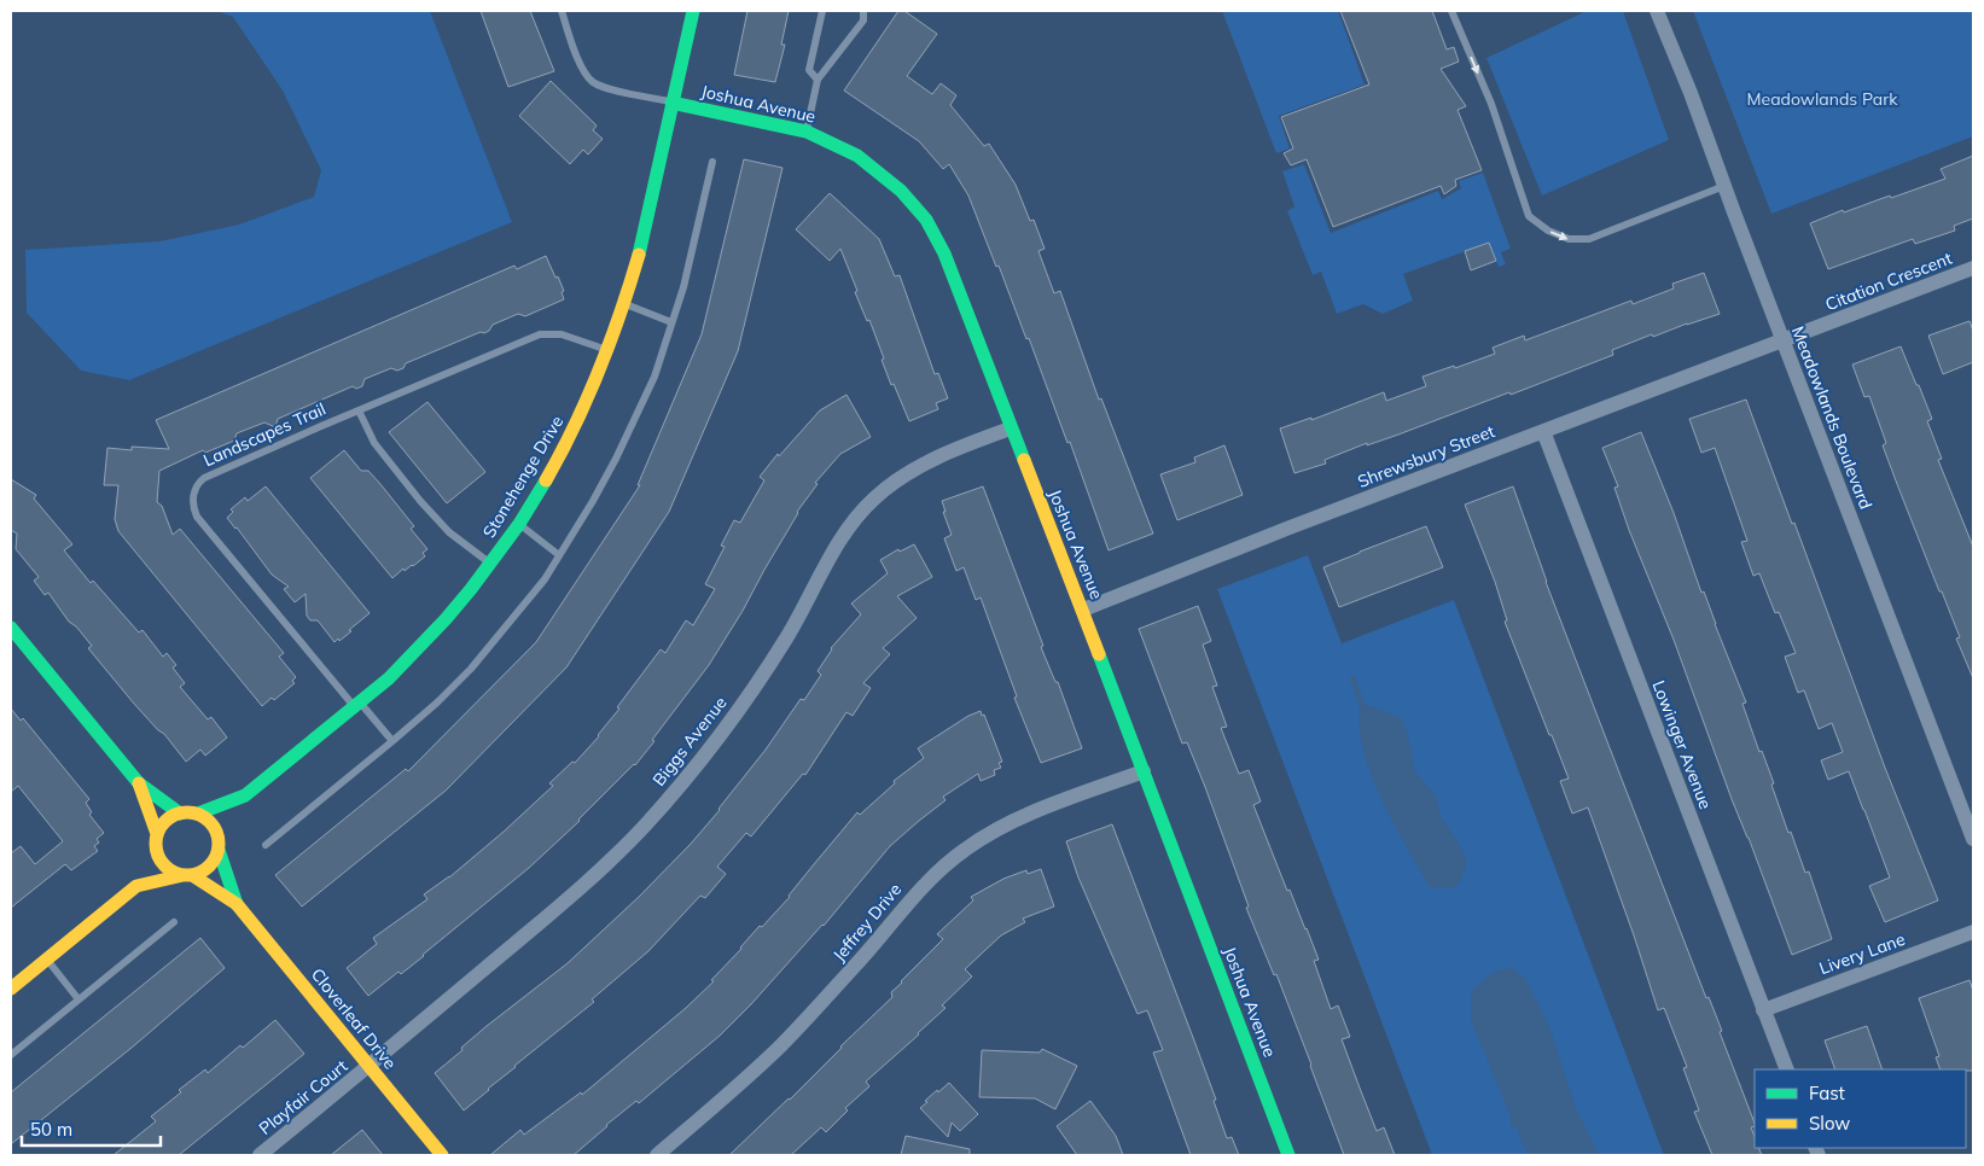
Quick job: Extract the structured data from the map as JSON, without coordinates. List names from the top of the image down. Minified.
{"streets":{"street":["Joshua Avenue","Citation Crescent","Meadowlands Boulevard","Shrewsbury Street","Stonehenge Drive","Biggs Avenue","Lowinger Avenue","Jeffrey Drive","Livery Lane","Cloverleaf Drive","Playfair Court"],"lane":["Landscapes Trail"]},"crossings":[["Joshua Avenue","Shrewsbury Street"],["Joshua Avenue","Stonehenge Drive"],["Joshua Avenue","Biggs Avenue"],["Joshua Avenue","Jeffrey Drive"],["Citation Crescent","Meadowlands Boulevard"],["Citation Crescent","Shrewsbury Street"],["Meadowlands Boulevard","Shrewsbury Street"],["Landscapes Trail","Stonehenge Drive"],["Shrewsbury Street","Lowinger Avenue"],["Stonehenge Drive","Cloverleaf Drive"],["Biggs Avenue","Cloverleaf Drive"],["Biggs Avenue","Playfair Court"],["Lowinger Avenue","Livery Lane"],["Cloverleaf Drive","Playfair Court"]],"parks":["Meadowlands Park"],"legend":["Fast","Slow"],"scale_bar":"50 m"}
